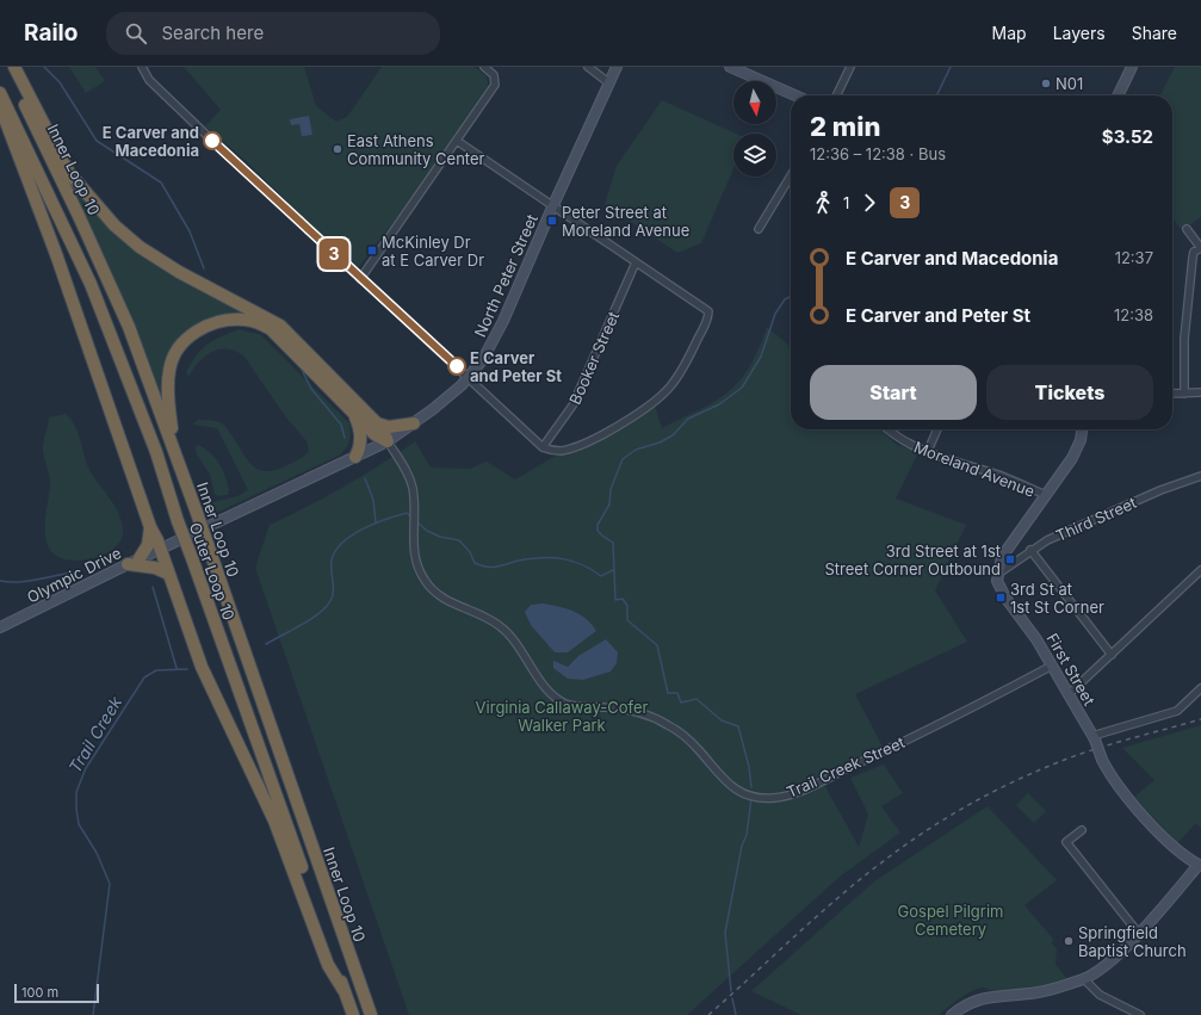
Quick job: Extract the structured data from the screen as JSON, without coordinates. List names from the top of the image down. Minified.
{"streets":{"highway":["Inner Loop 10","Outer Loop 10"],"street":["North Peter Street","Booker Street","Moreland Avenue","Third Street","Olympic Drive","First Street","Trail Creek Street"]},"crossings":[["North Peter Street","Olympic Drive"],["North Peter Street","Trail Creek Street"],["Third Street","First Street"],["First Street","Trail Creek Street"]],"water":["Trail Creek"],"parks":["Virginia Callaway-Cofer Walker Park","Gospel Pilgrim Cemetery"],"places":{"other":["N01","E Carver and Macedonia","East Athens Community Center","E Carver and Peter St","Springfield Baptist Church"],"transit":["Peter Street at Moreland Avenue","McKinley Dr at E Carver Dr","3rd Street at 1st Street Corner Outbound","3rd St at 1st St Corner"]},"lines":["bus line 3"],"scale_bar":"100 m","north":"bottom","page":{"header":"Railo","search":"Search here","nav":["Map","Layers","Share"],"on_map":"3","heading":["2 min","12:36 – 12:38 · Bus","$3.52"],"legs":["1","3"],"list":[{"name":"E Carver and Macedonia","value":"12:37"},{"name":"E Carver and Peter St","value":"12:38"}],"buttons":["Start","Tickets"],"scale":"100 m"}}
